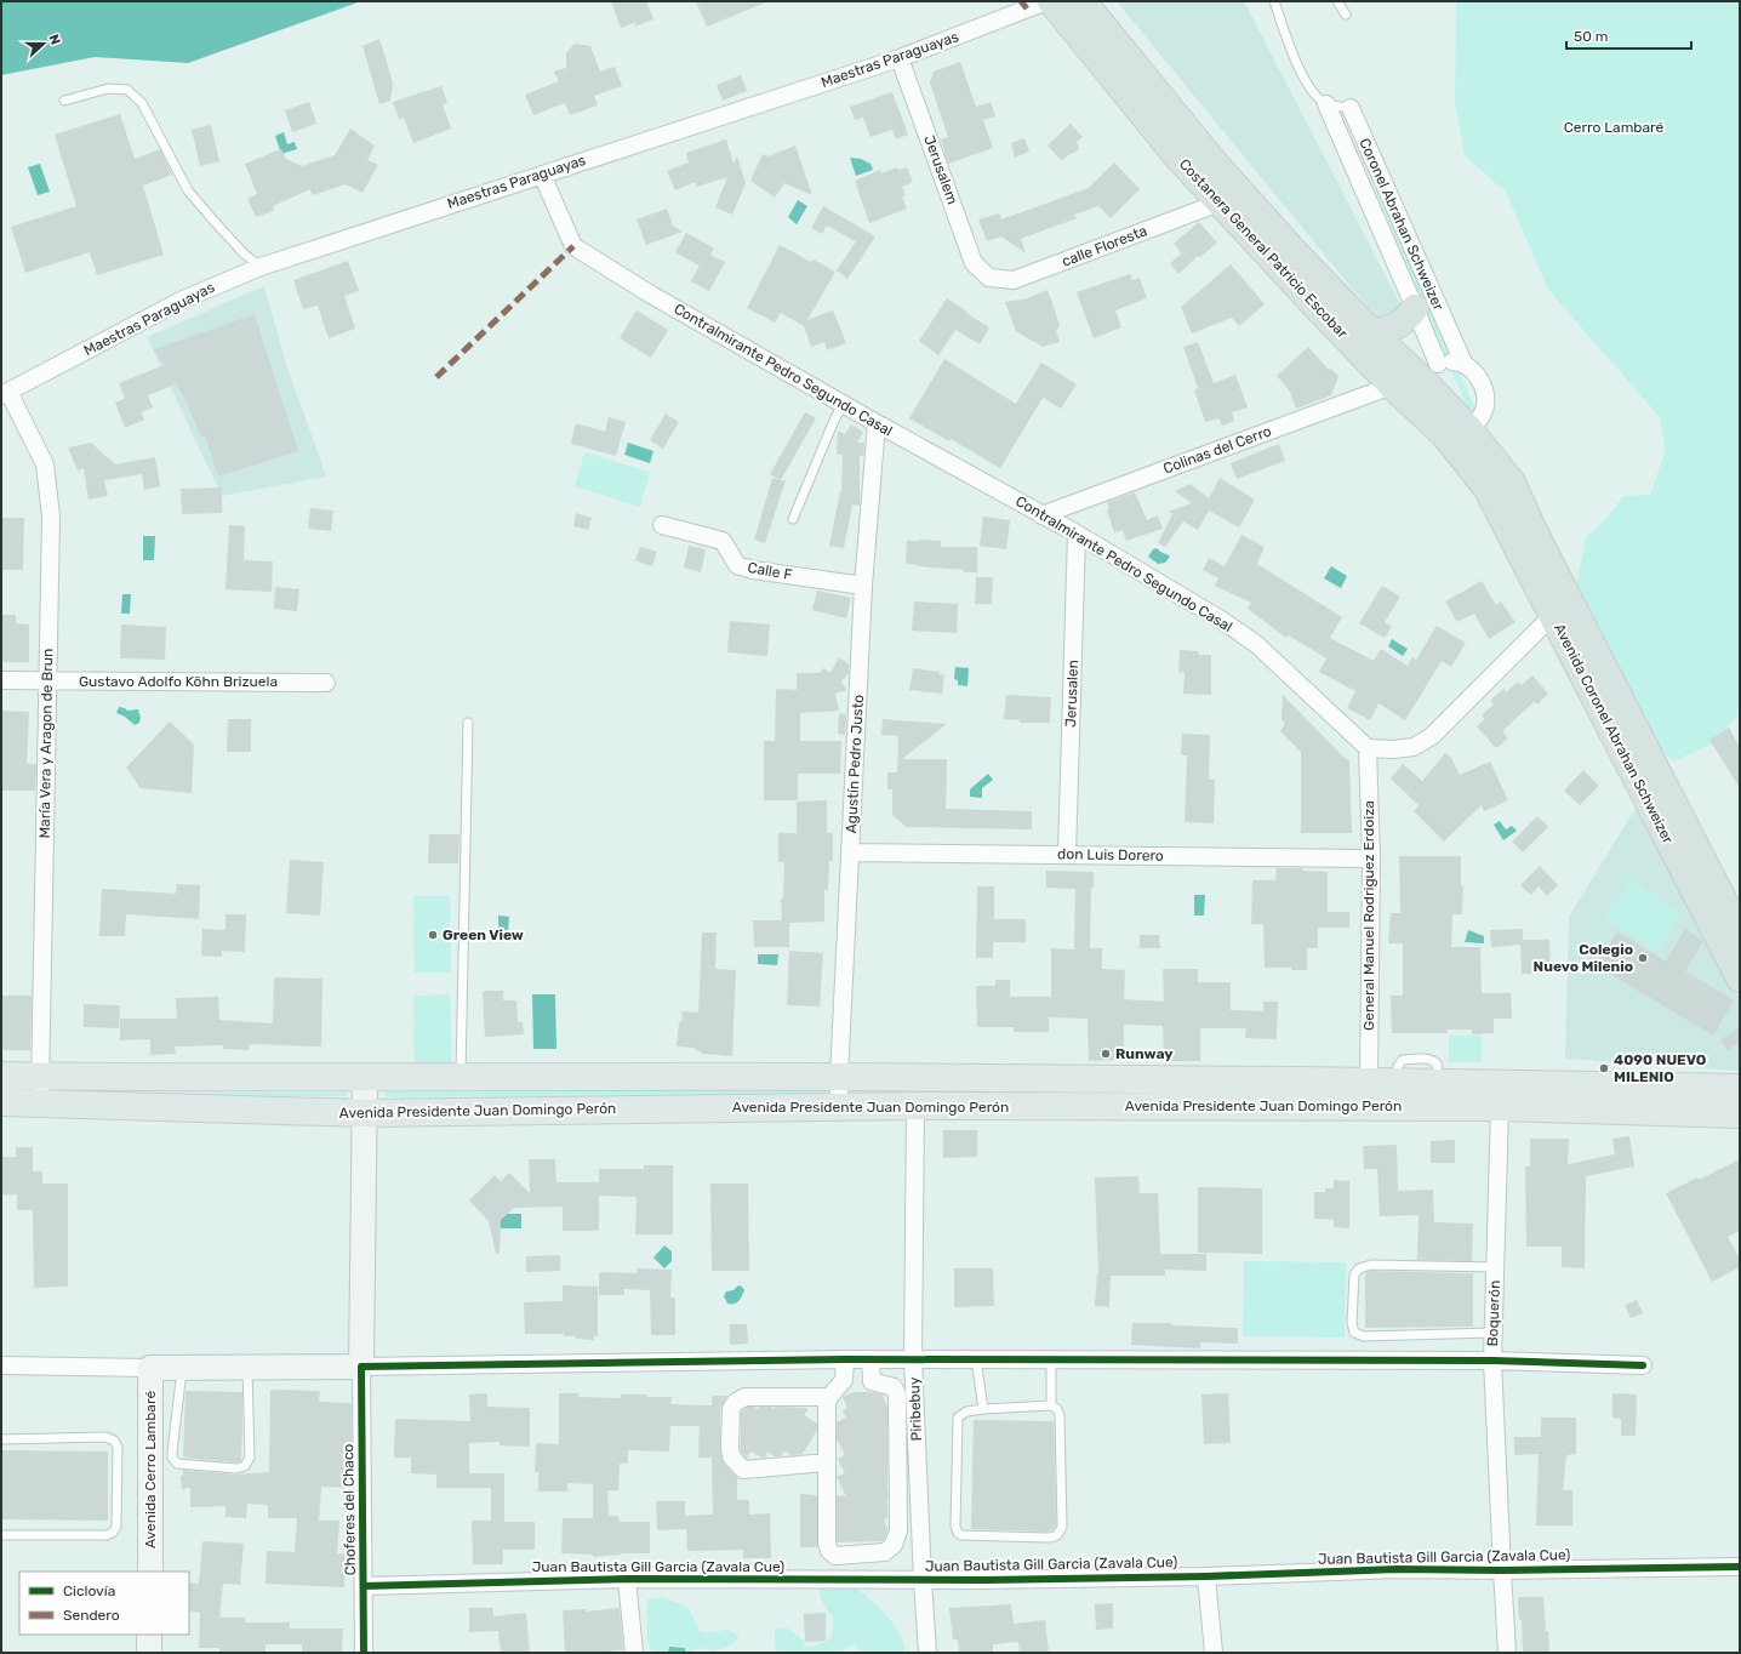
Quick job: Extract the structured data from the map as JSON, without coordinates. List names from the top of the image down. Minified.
{"streets":{"highway":["Costanera General Patricio Escobar","Avenida Coronel Abrahan Schweizer"],"main road":["Avenida Presidente Juan Domingo Perón","Avenida Cerro Lambaré","Choferes del Chaco"],"street":["Maestras Paraguayas","Jerusalem","Coronel Abrahan Schweizer","calle Floresta","Contralmirante Pedro Segundo Casal","Colinas del Cerro","Calle F","Gustavo Adolfo Köhn Brizuela","Jerusalen","María Vera y Aragon de Brun","Agustín Pedro Justo","don Luis Dorero","General Manuel Rodriguez Erdoiza","Boquerón","Piribebuy","Juan Bautista Gill Garcia (Zavala Cue)"]},"crossings":[["Maestras Paraguayas","Jerusalem"],["Maestras Paraguayas","Contralmirante Pedro Segundo Casal"],["Maestras Paraguayas","María Vera y Aragon de Brun"],["Jerusalem","calle Floresta"],["Coronel Abrahan Schweizer","Costanera General Patricio Escobar"],["calle Floresta","Costanera General Patricio Escobar"],["Costanera General Patricio Escobar","Colinas del Cerro"],["Costanera General Patricio Escobar","Avenida Coronel Abrahan Schweizer"],["Contralmirante Pedro Segundo Casal","Colinas del Cerro"],["Contralmirante Pedro Segundo Casal","Jerusalen"],["Contralmirante Pedro Segundo Casal","Agustín Pedro Justo"],["Contralmirante Pedro Segundo Casal","General Manuel Rodriguez Erdoiza"],["Calle F","Agustín Pedro Justo"],["Gustavo Adolfo Köhn Brizuela","María Vera y Aragon de Brun"],["Jerusalen","don Luis Dorero"],["María Vera y Aragon de Brun","Avenida Presidente Juan Domingo Perón"],["Agustín Pedro Justo","don Luis Dorero"],["Agustín Pedro Justo","Avenida Presidente Juan Domingo Perón"],["don Luis Dorero","General Manuel Rodriguez Erdoiza"],["General Manuel Rodriguez Erdoiza","Avenida Presidente Juan Domingo Perón"],["Avenida Presidente Juan Domingo Perón","Boquerón"],["Avenida Presidente Juan Domingo Perón","Piribebuy"],["Avenida Presidente Juan Domingo Perón","Choferes del Chaco"],["Boquerón","Juan Bautista Gill Garcia (Zavala Cue)"],["Piribebuy","Juan Bautista Gill Garcia (Zavala Cue)"],["Choferes del Chaco","Juan Bautista Gill Garcia (Zavala Cue)"]],"parks":["Cerro Lambaré"],"places":["Green View","Colegio Nuevo Milenio","Runway","4090 NUEVO MILENIO"],"legend":["Ciclovía","Sendero"],"scale_bar":"50 m","north":"right"}
